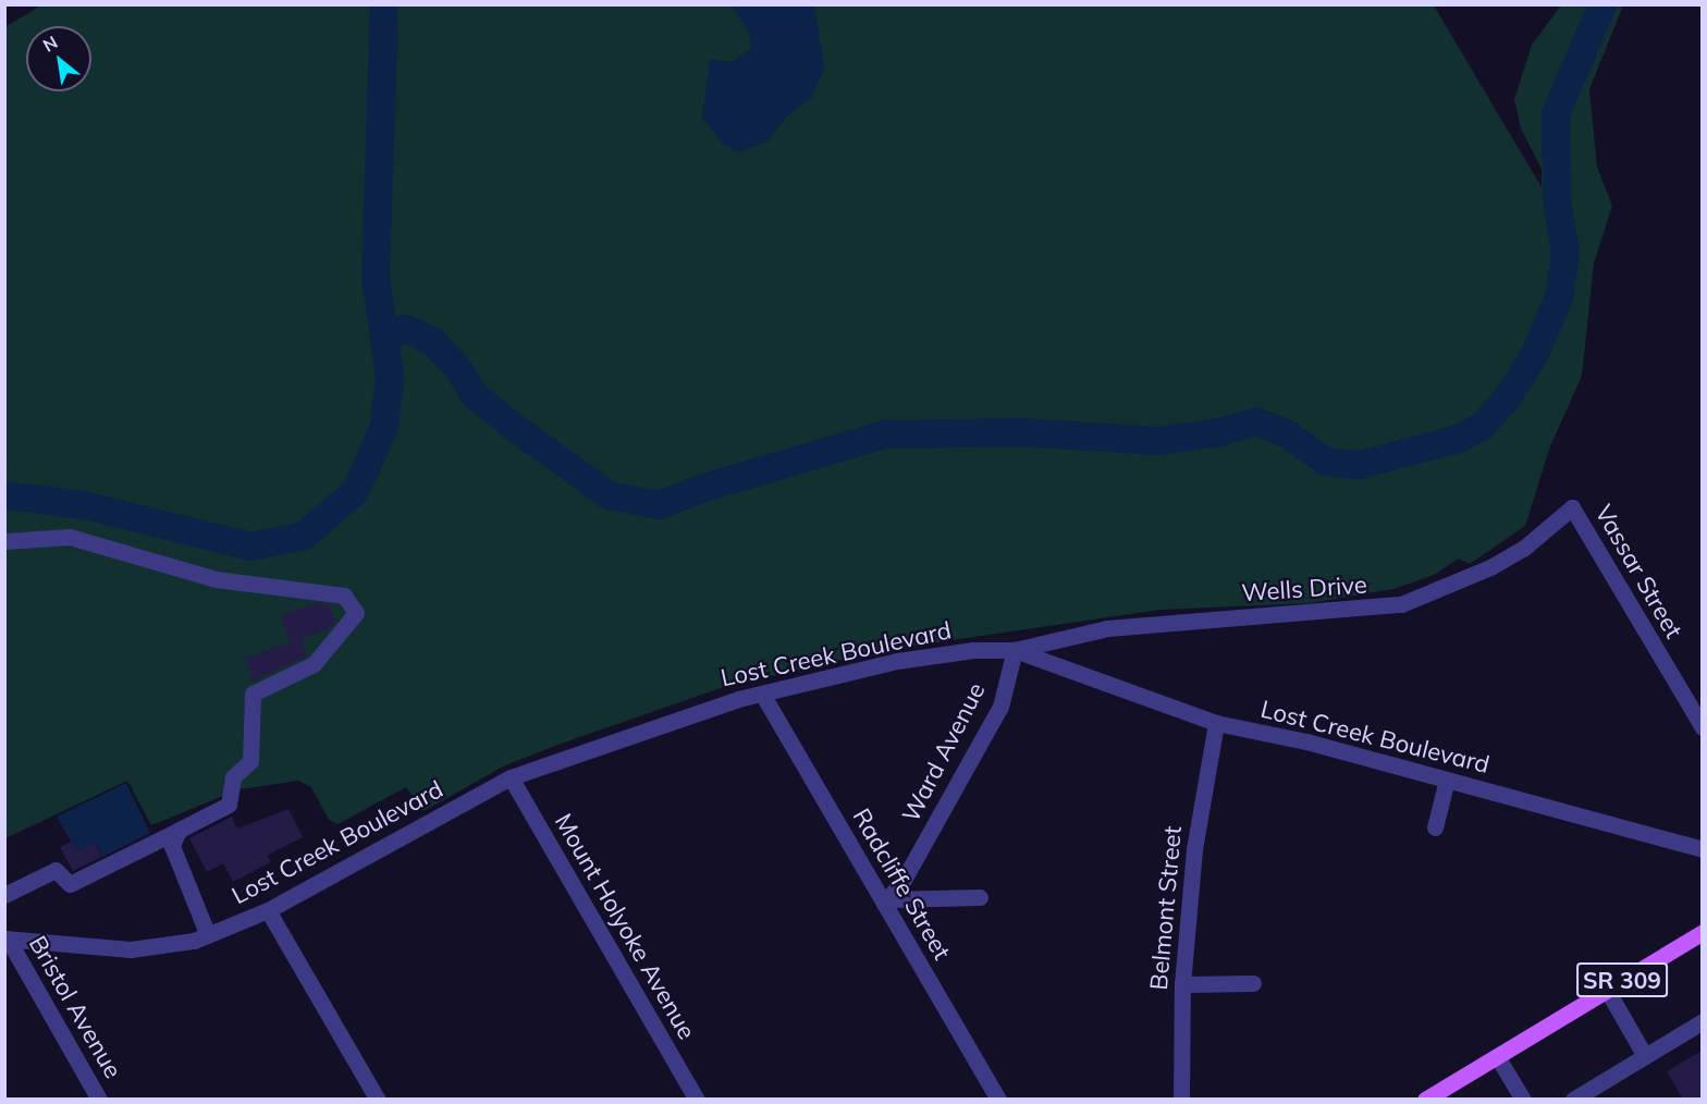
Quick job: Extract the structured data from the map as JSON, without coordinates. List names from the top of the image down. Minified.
{"streets":{"main road":["SR 309"],"street":["Vassar Street","Wells Drive","Lost Creek Boulevard","Ward Avenue","Radcliffe Street","Belmont Street","Mount Holyoke Avenue","Bristol Avenue"]},"crossings":[["Vassar Street","Wells Drive"],["Wells Drive","Lost Creek Boulevard"],["Wells Drive","Ward Avenue"],["Lost Creek Boulevard","Ward Avenue"],["Lost Creek Boulevard","Radcliffe Street"],["Lost Creek Boulevard","Belmont Street"],["Lost Creek Boulevard","Mount Holyoke Avenue"],["Lost Creek Boulevard","Bristol Avenue"],["Ward Avenue","Radcliffe Street"]],"north":"top left"}
